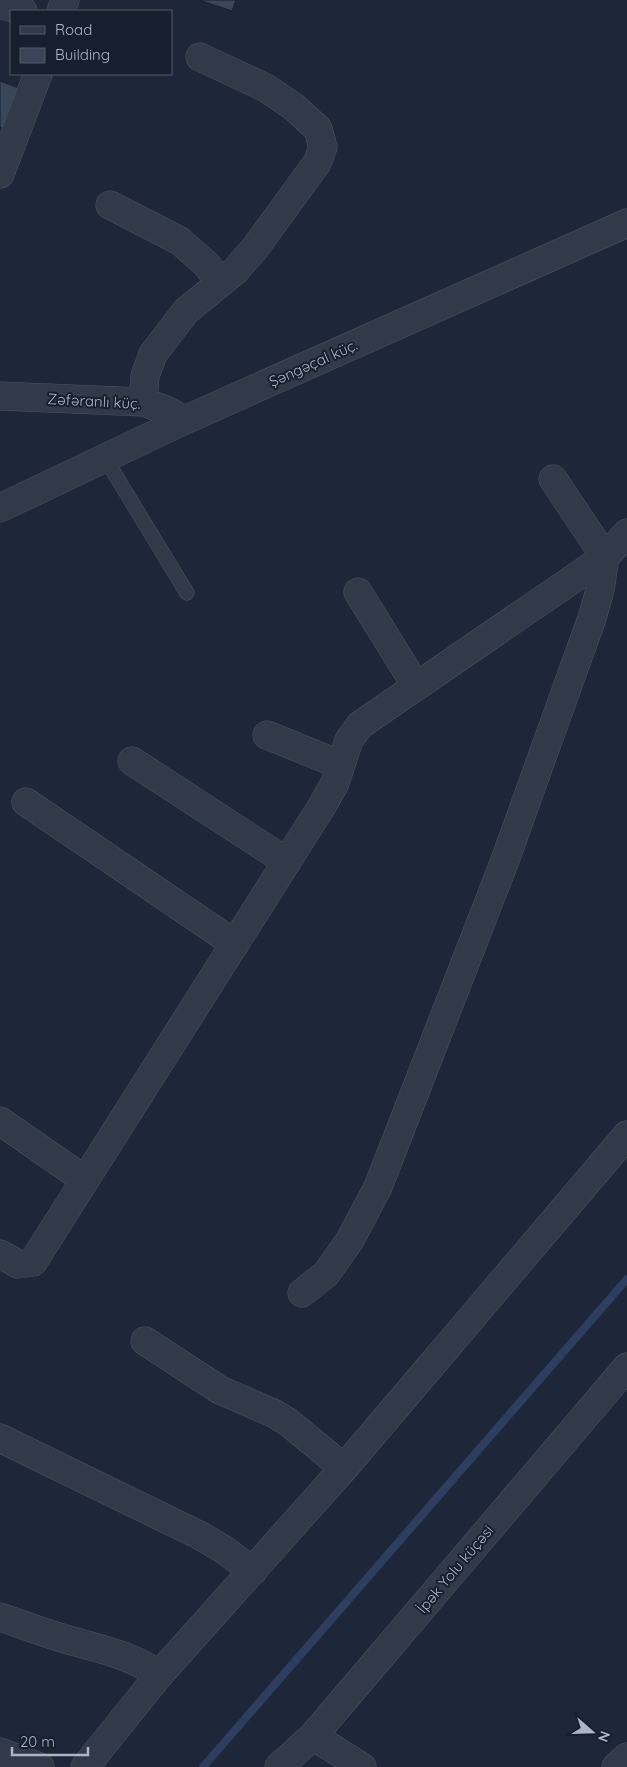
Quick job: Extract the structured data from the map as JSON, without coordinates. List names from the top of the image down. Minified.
{"streets":{"street":["Şəngəçal küç.","Zəfəranlı küç.","İpək Yolu küçəsi"]},"crossings":[["Şəngəçal küç.","Zəfəranlı küç."]],"legend":["Road","Building"],"scale_bar":"20 m","north":"right"}
